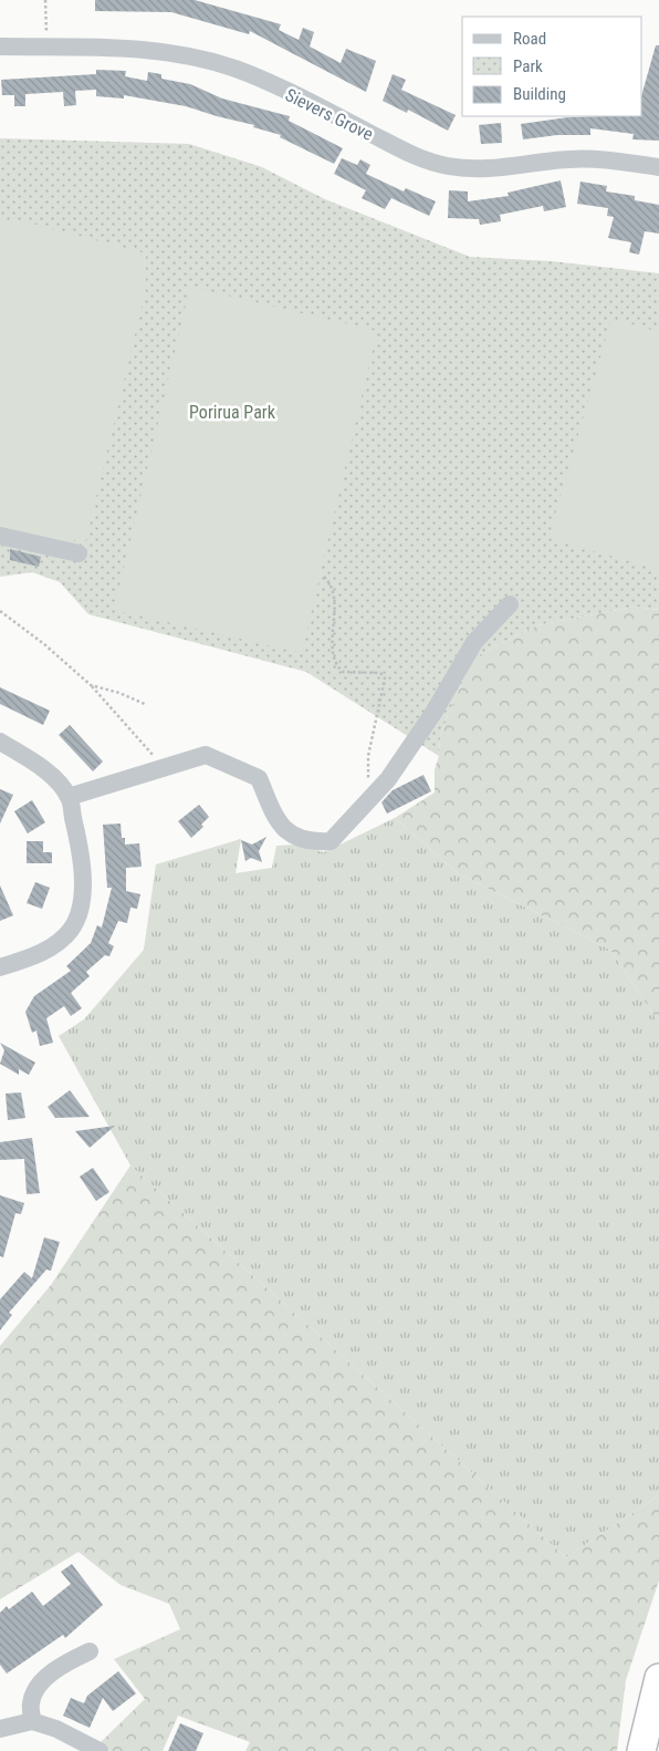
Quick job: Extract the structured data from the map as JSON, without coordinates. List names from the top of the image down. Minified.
{"streets":{"street":["Sievers Grove"]},"parks":["Porirua Park"],"legend":["Road","Park","Building"]}
